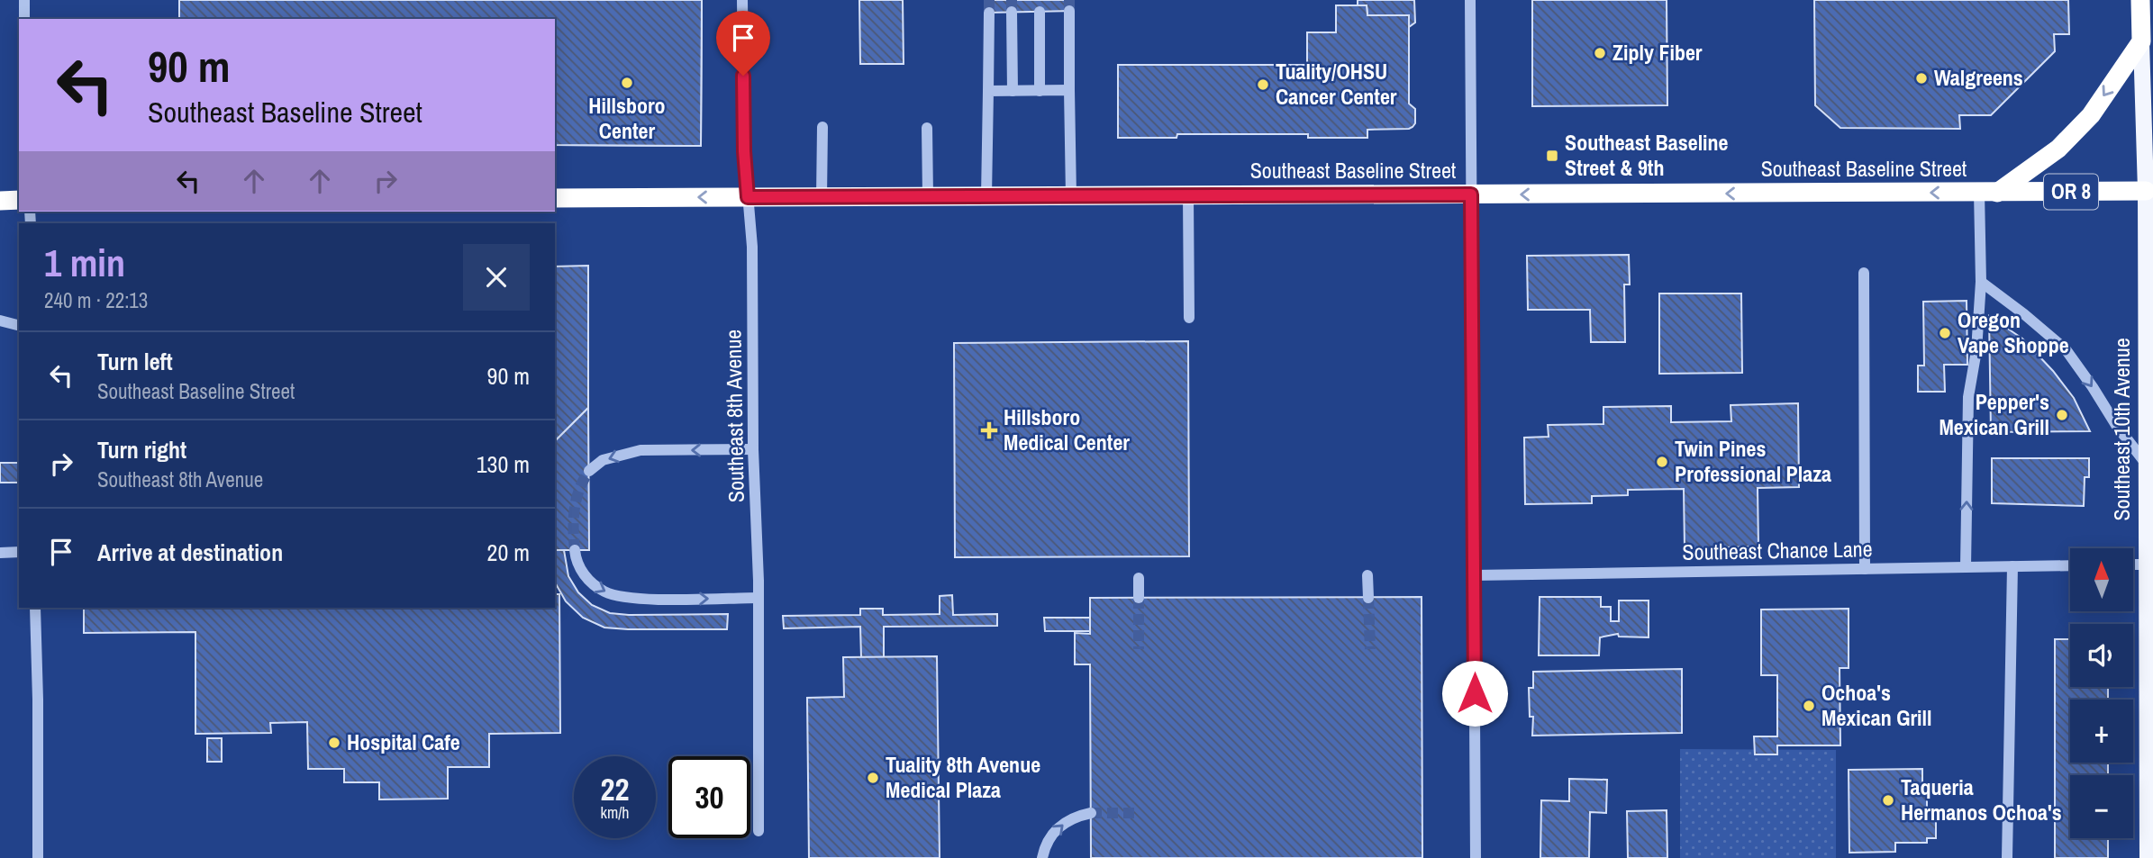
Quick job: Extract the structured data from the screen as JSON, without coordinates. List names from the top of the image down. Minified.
{"streets":{"highway":["Southeast Baseline Street","OR 8","Southeast 10th Avenue"],"street":["Southeast 8th Avenue","Southeast Chance Lane"]},"crossings":[["Southeast Baseline Street","Southeast 8th Avenue"],["Southeast Baseline Street","Southeast 10th Avenue"]],"one_way":["Southeast Baseline Street"],"places":{"other":["Ziply Fiber","Walgreens","Hillsboro Center","Tuality/OHSU Cancer Center","Oregon Vape Shoppe","Pepper's Mexican Grill","Twin Pines Professional Plaza","Ochoa's Mexican Grill","Hospital Cafe","Tuality 8th Avenue Medical Plaza","Taqueria Hermanos Ochoa's"],"transit":["Southeast Baseline Street & 9th"],"health":["Hillsboro Medical Center"]},"north":"top","page":{"turn":["90 m","Southeast Baseline Street"],"heading":["1 min","240 m · 22:13"],"list":[{"name":"Turn left","note":"Southeast Baseline Street","value":"90 m"},{"name":"Turn right","note":"Southeast 8th Avenue","value":"130 m"},{"name":"Arrive at destination","value":"20 m"}],"map_buttons":["+","−"],"speed":"22 km/h","limit":"30"}}
